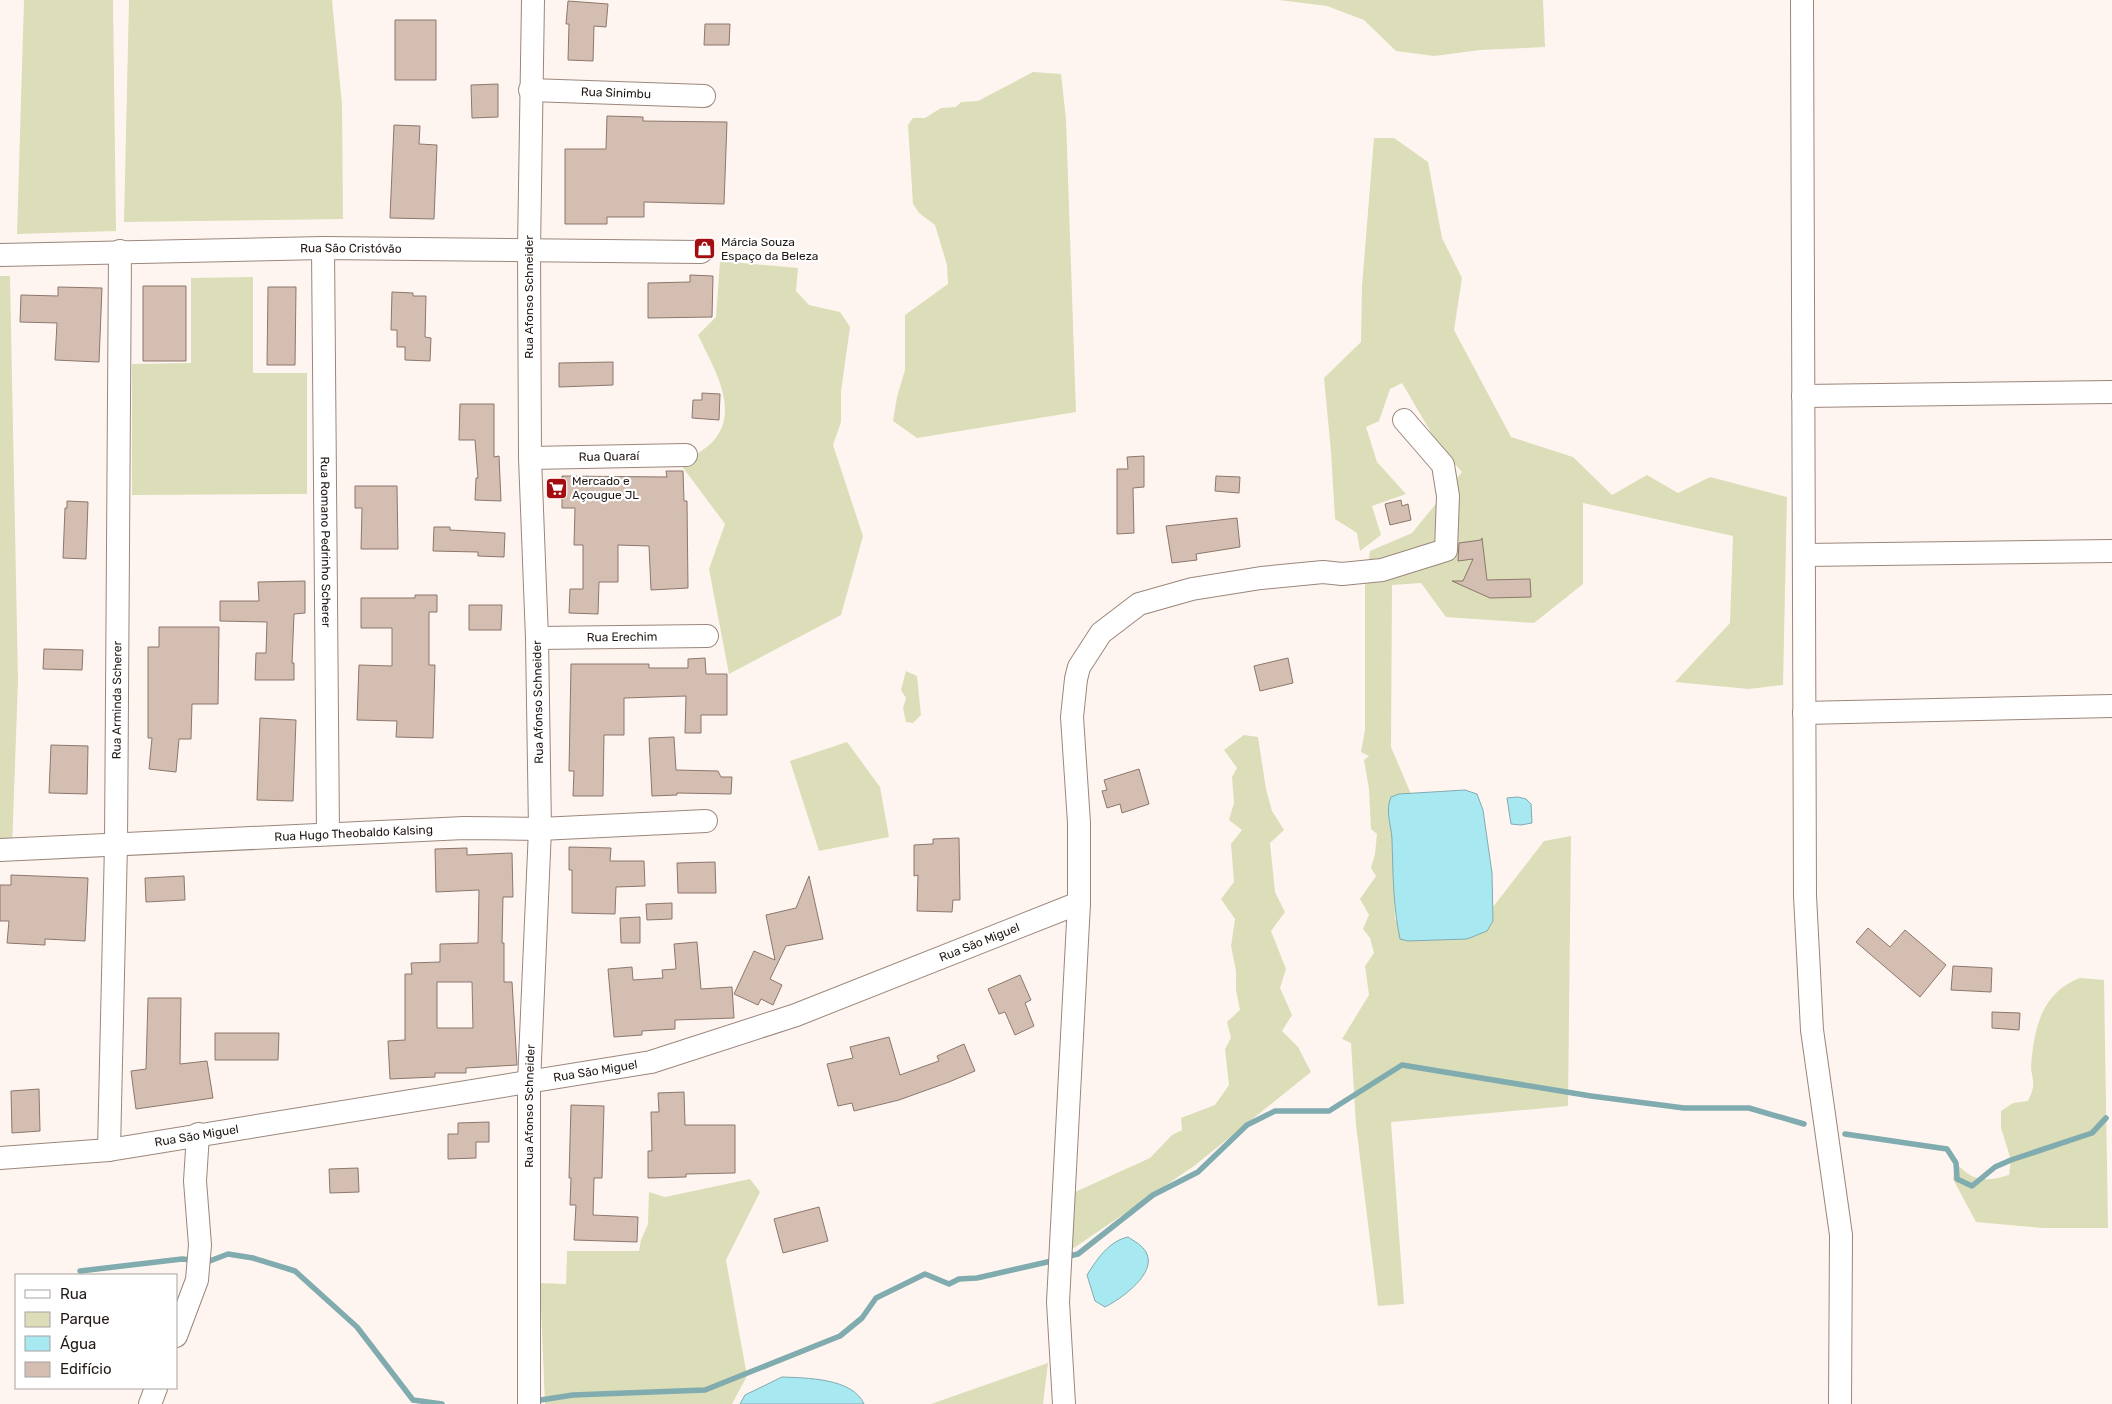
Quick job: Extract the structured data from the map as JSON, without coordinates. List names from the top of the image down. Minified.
{"streets":{"street":["Rua Sinimbu","Rua São Cristóvão","Rua Afonso Schneider","Rua Quaraí","Rua Romano Pedrinho Scherer","Rua Erechim","Rua Arminda Scherer","Rua Hugo Theobaldo Kalsing","Rua São Miguel"]},"crossings":[["Rua Sinimbu","Rua Afonso Schneider"],["Rua São Cristóvão","Rua Afonso Schneider"],["Rua São Cristóvão","Rua Romano Pedrinho Scherer"],["Rua São Cristóvão","Rua Arminda Scherer"],["Rua Afonso Schneider","Rua Quaraí"],["Rua Afonso Schneider","Rua Erechim"],["Rua Afonso Schneider","Rua Hugo Theobaldo Kalsing"],["Rua Afonso Schneider","Rua São Miguel"],["Rua Romano Pedrinho Scherer","Rua Hugo Theobaldo Kalsing"],["Rua Arminda Scherer","Rua Hugo Theobaldo Kalsing"],["Rua Arminda Scherer","Rua São Miguel"]],"places":{"shop":["Márcia Souza Espaço da Beleza"],"supermarket":["Mercado e Açougue JL"]},"legend":["Rua","Parque","Água","Edifício"]}
